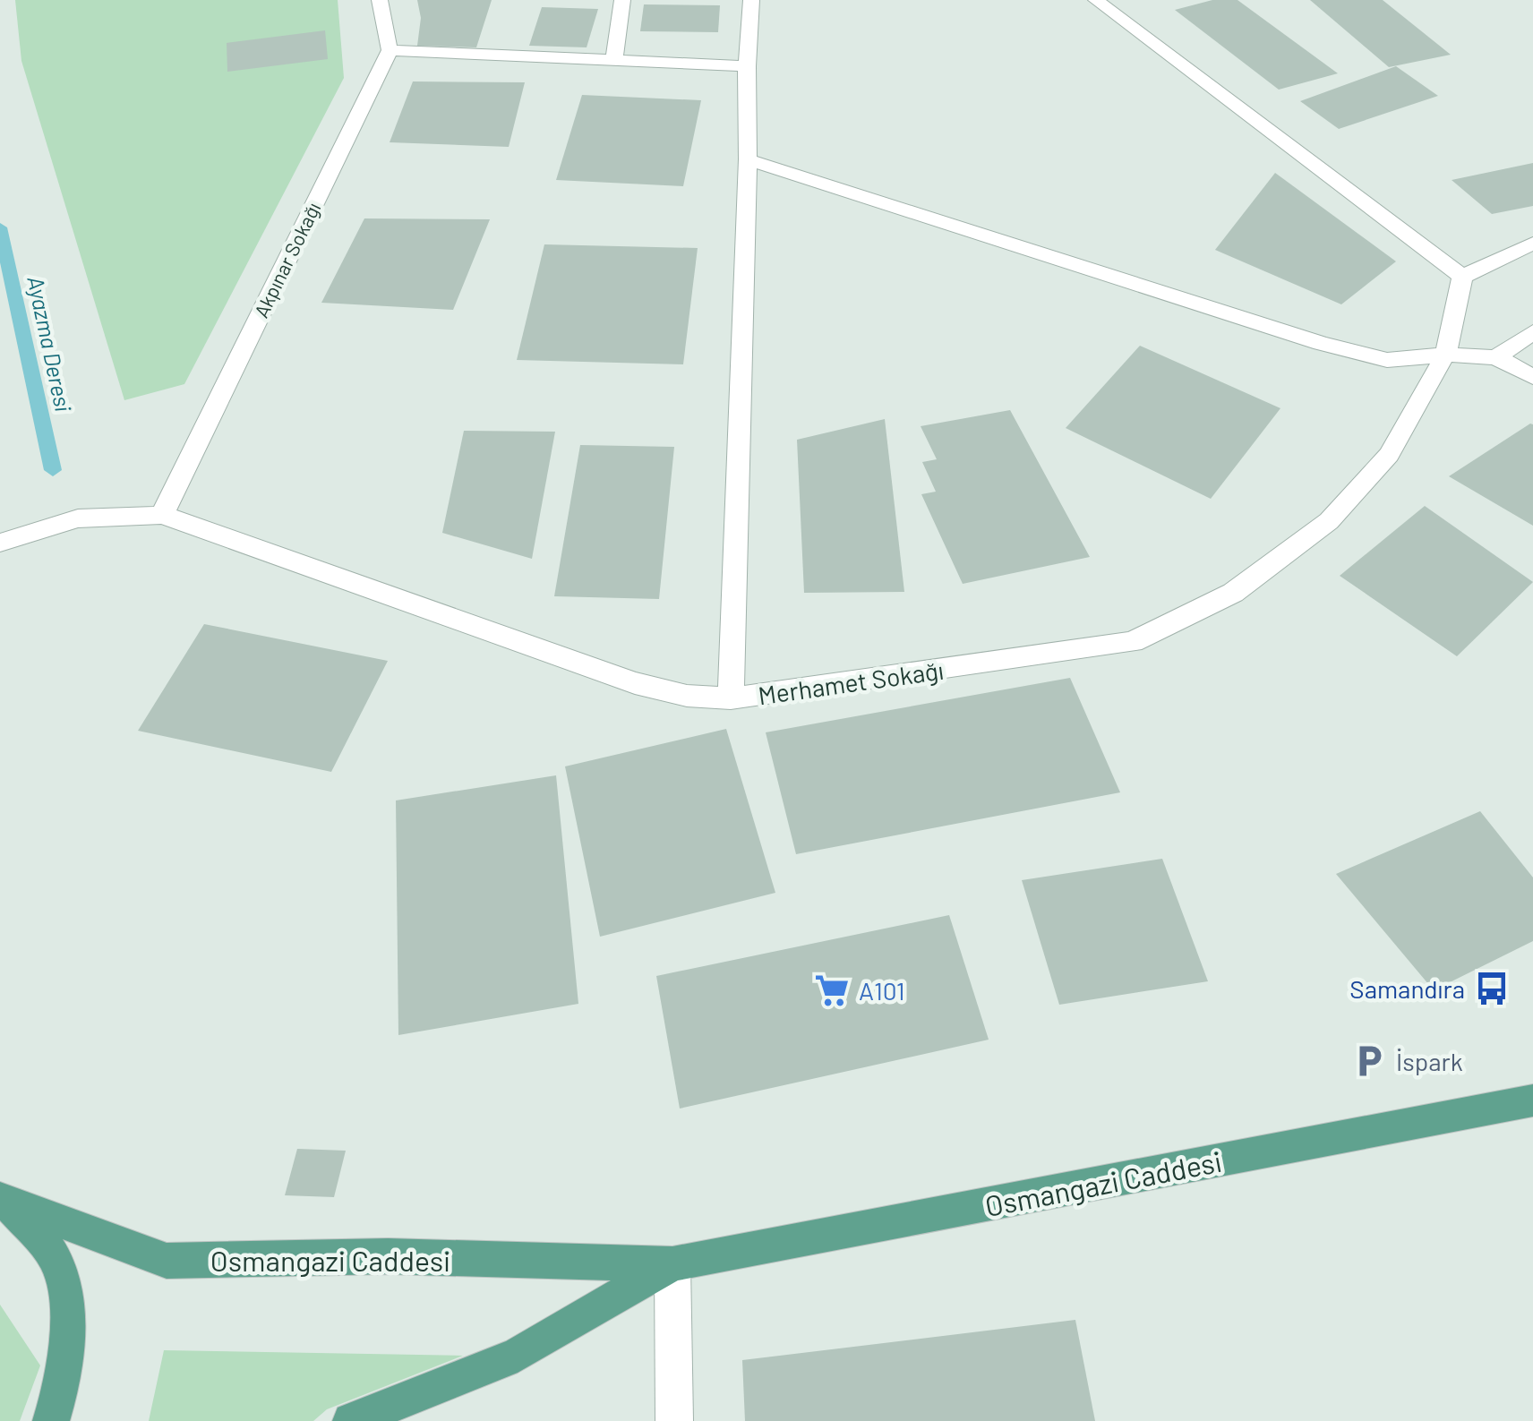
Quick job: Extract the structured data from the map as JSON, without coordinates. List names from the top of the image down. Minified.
{"streets":{"main road":["Osmangazi Caddesi"],"street":["Akpınar Sokağı","Merhamet Sokağı"]},"crossings":[["Akpınar Sokağı","Merhamet Sokağı"]],"water":["Ayazma Deresi"],"places":{"bus stop":["Samandıra"],"supermarket":["A101"],"parking":["İspark"]}}
